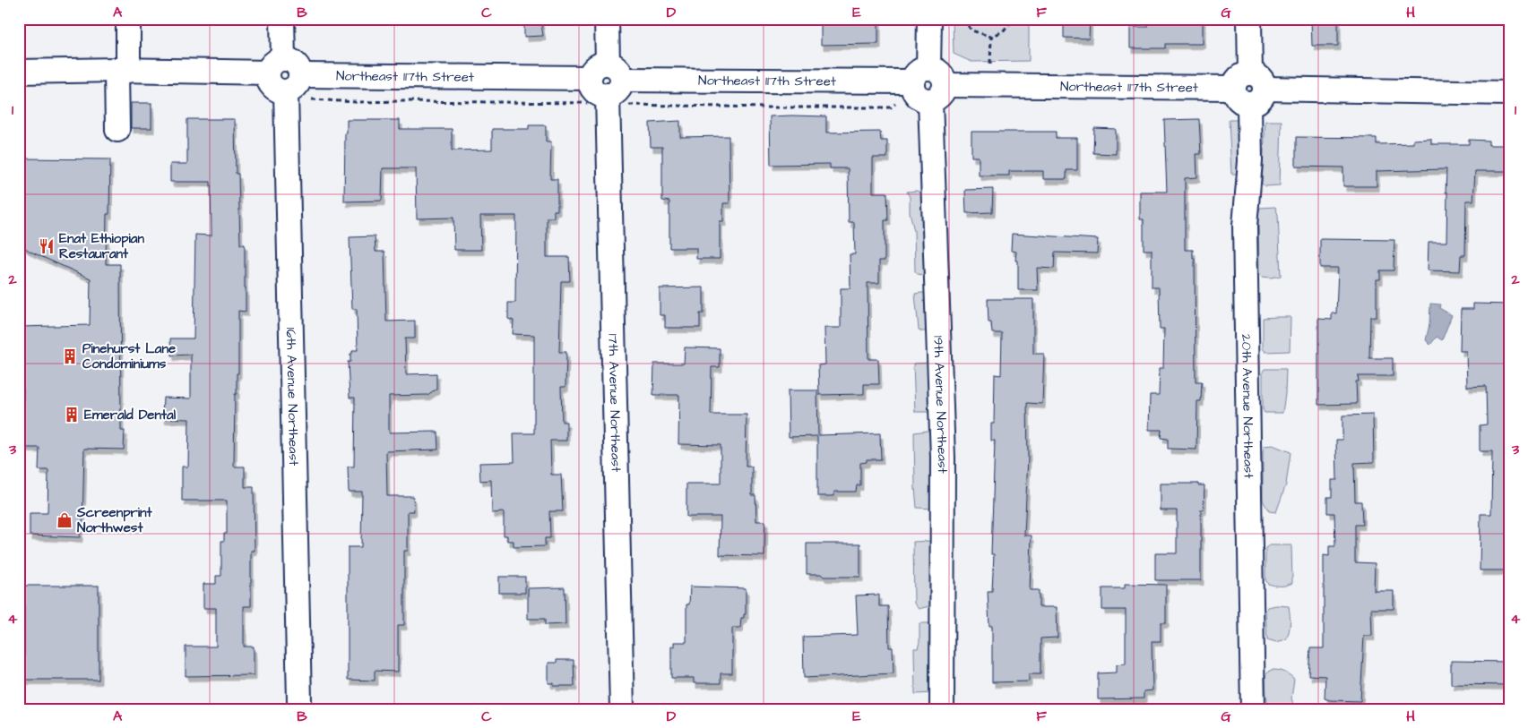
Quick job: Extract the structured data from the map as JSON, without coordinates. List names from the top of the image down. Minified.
{"streets":{"street":["Northeast 117th Street","16th Avenue Northeast","17th Avenue Northeast","19th Avenue Northeast","20th Avenue Northeast"]},"crossings":[["Northeast 117th Street","16th Avenue Northeast"],["Northeast 117th Street","17th Avenue Northeast"],["Northeast 117th Street","19th Avenue Northeast"],["Northeast 117th Street","20th Avenue Northeast"]],"places":{"restaurant":["Enat Ethiopian Restaurant"],"building":["Pinehurst Lane Condominiums","Emerald Dental"],"shop":["Screenprint Northwest"]},"grid":{"columns":["A","B","C","D","E","F","G","H"],"rows":["1","2","3","4"]}}
